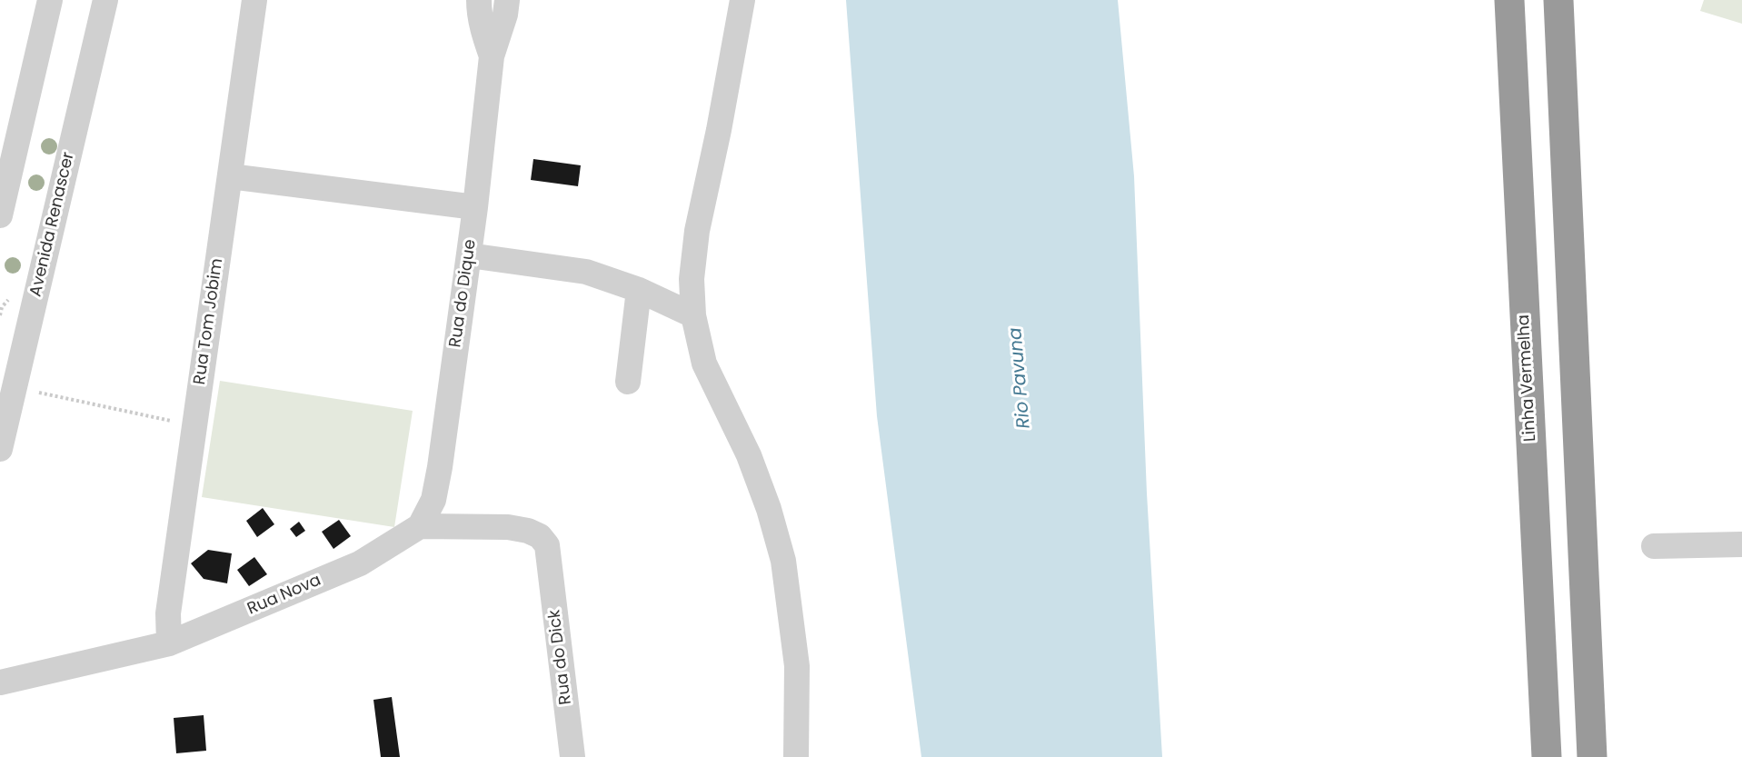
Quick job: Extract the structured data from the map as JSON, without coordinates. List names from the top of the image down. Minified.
{"streets":{"highway":["Linha Vermelha"],"street":["Avenida Renascer","Rua do Dique","Rua Tom Jobim","Rua Nova","Rua do Dick"]},"crossings":[["Rua do Dique","Rua Nova"],["Rua do Dique","Rua do Dick"],["Rua Tom Jobim","Rua Nova"],["Rua Nova","Rua do Dick"]],"water":["Rio Pavuna"]}
